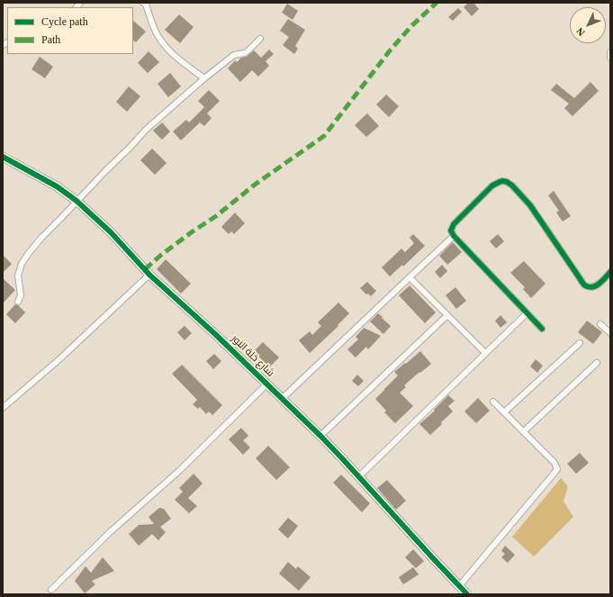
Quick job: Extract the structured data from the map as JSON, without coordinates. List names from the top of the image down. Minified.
{"streets":{"street":["شارع خلة النور"]},"legend":["Cycle path","Path"],"north":"bottom left"}
